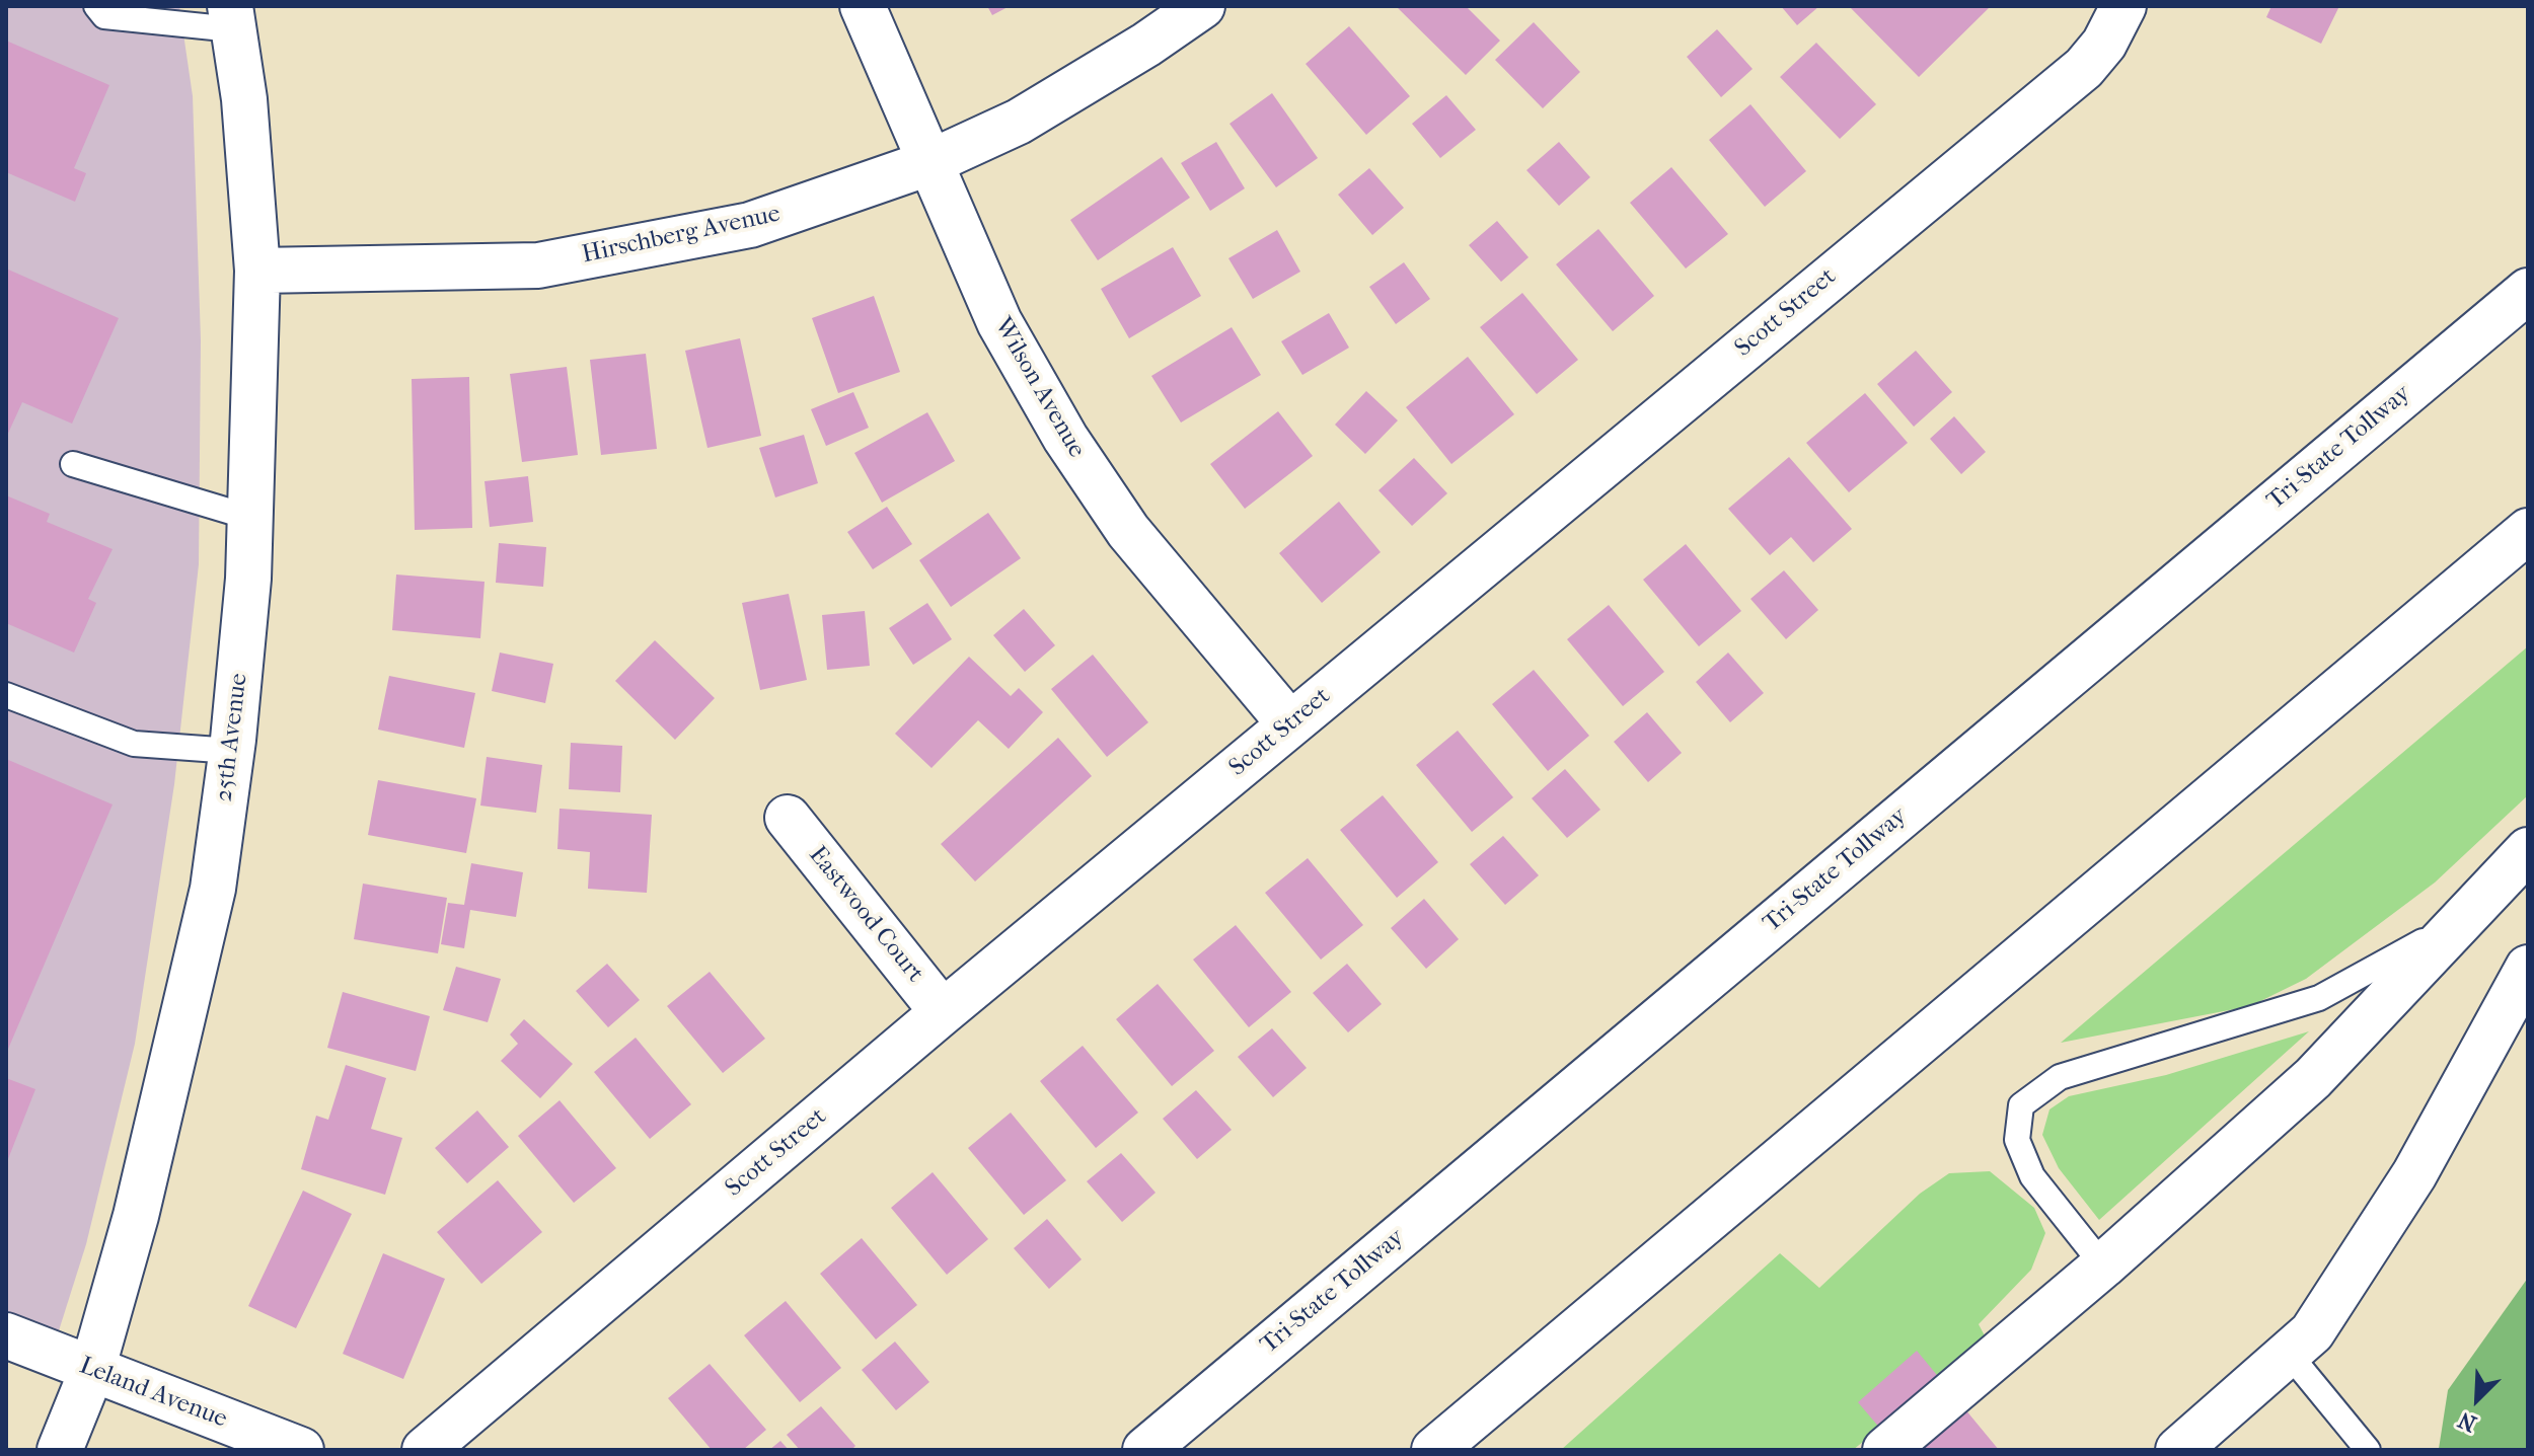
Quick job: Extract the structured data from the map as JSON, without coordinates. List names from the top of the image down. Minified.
{"streets":{"main road":["Hirschberg Avenue","Scott Street","Wilson Avenue","Tri-State Tollway","25th Avenue","Eastwood Court","Leland Avenue"]},"crossings":[["Hirschberg Avenue","Wilson Avenue"],["Hirschberg Avenue","25th Avenue"],["Scott Street","Wilson Avenue"],["Scott Street","Eastwood Court"],["25th Avenue","Leland Avenue"]],"north":"bottom left"}
